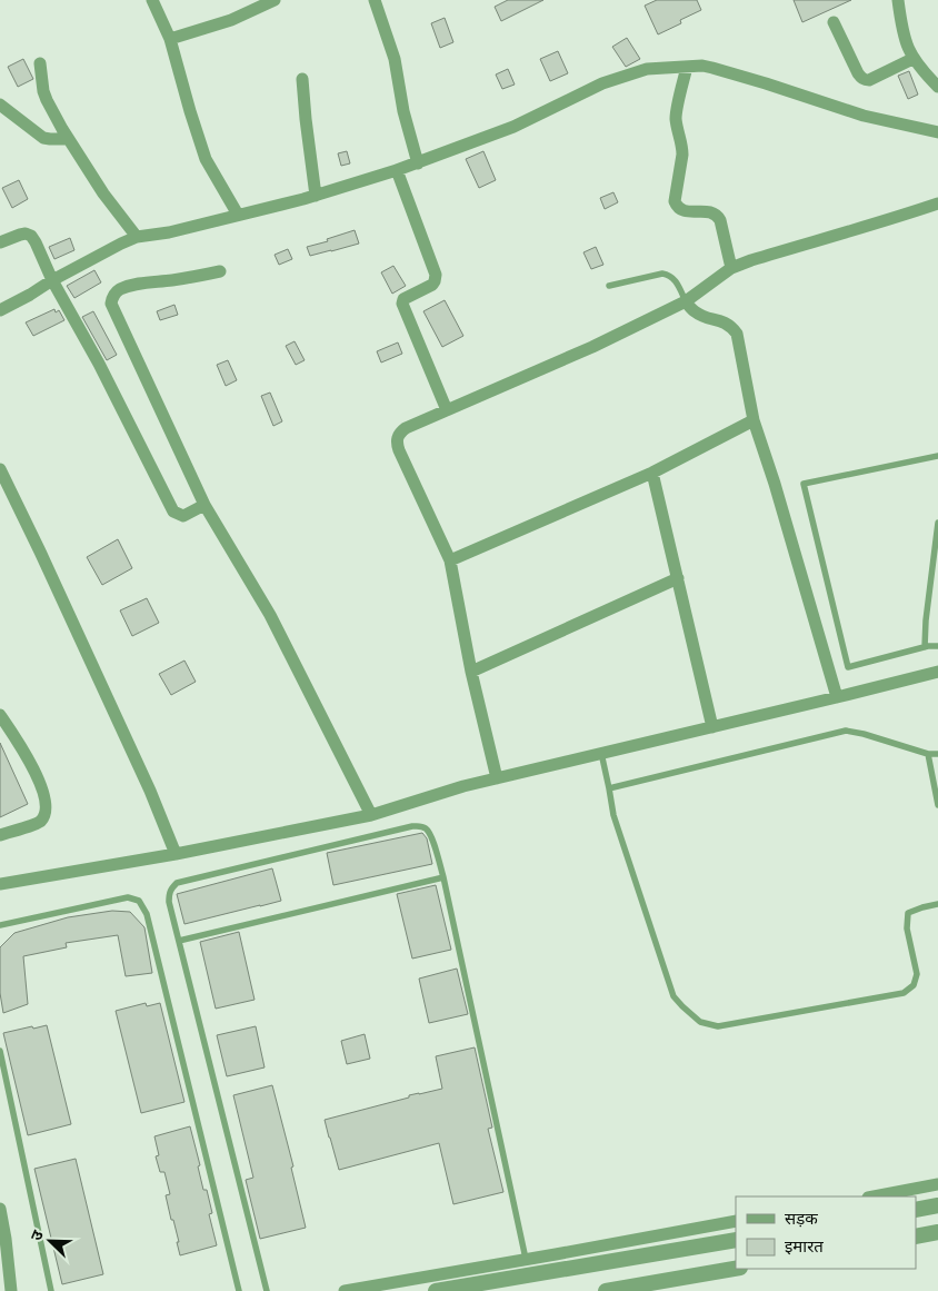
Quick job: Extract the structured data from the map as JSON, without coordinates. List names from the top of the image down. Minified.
{"legend":["सड़क","इमारत"],"north":"top left"}
